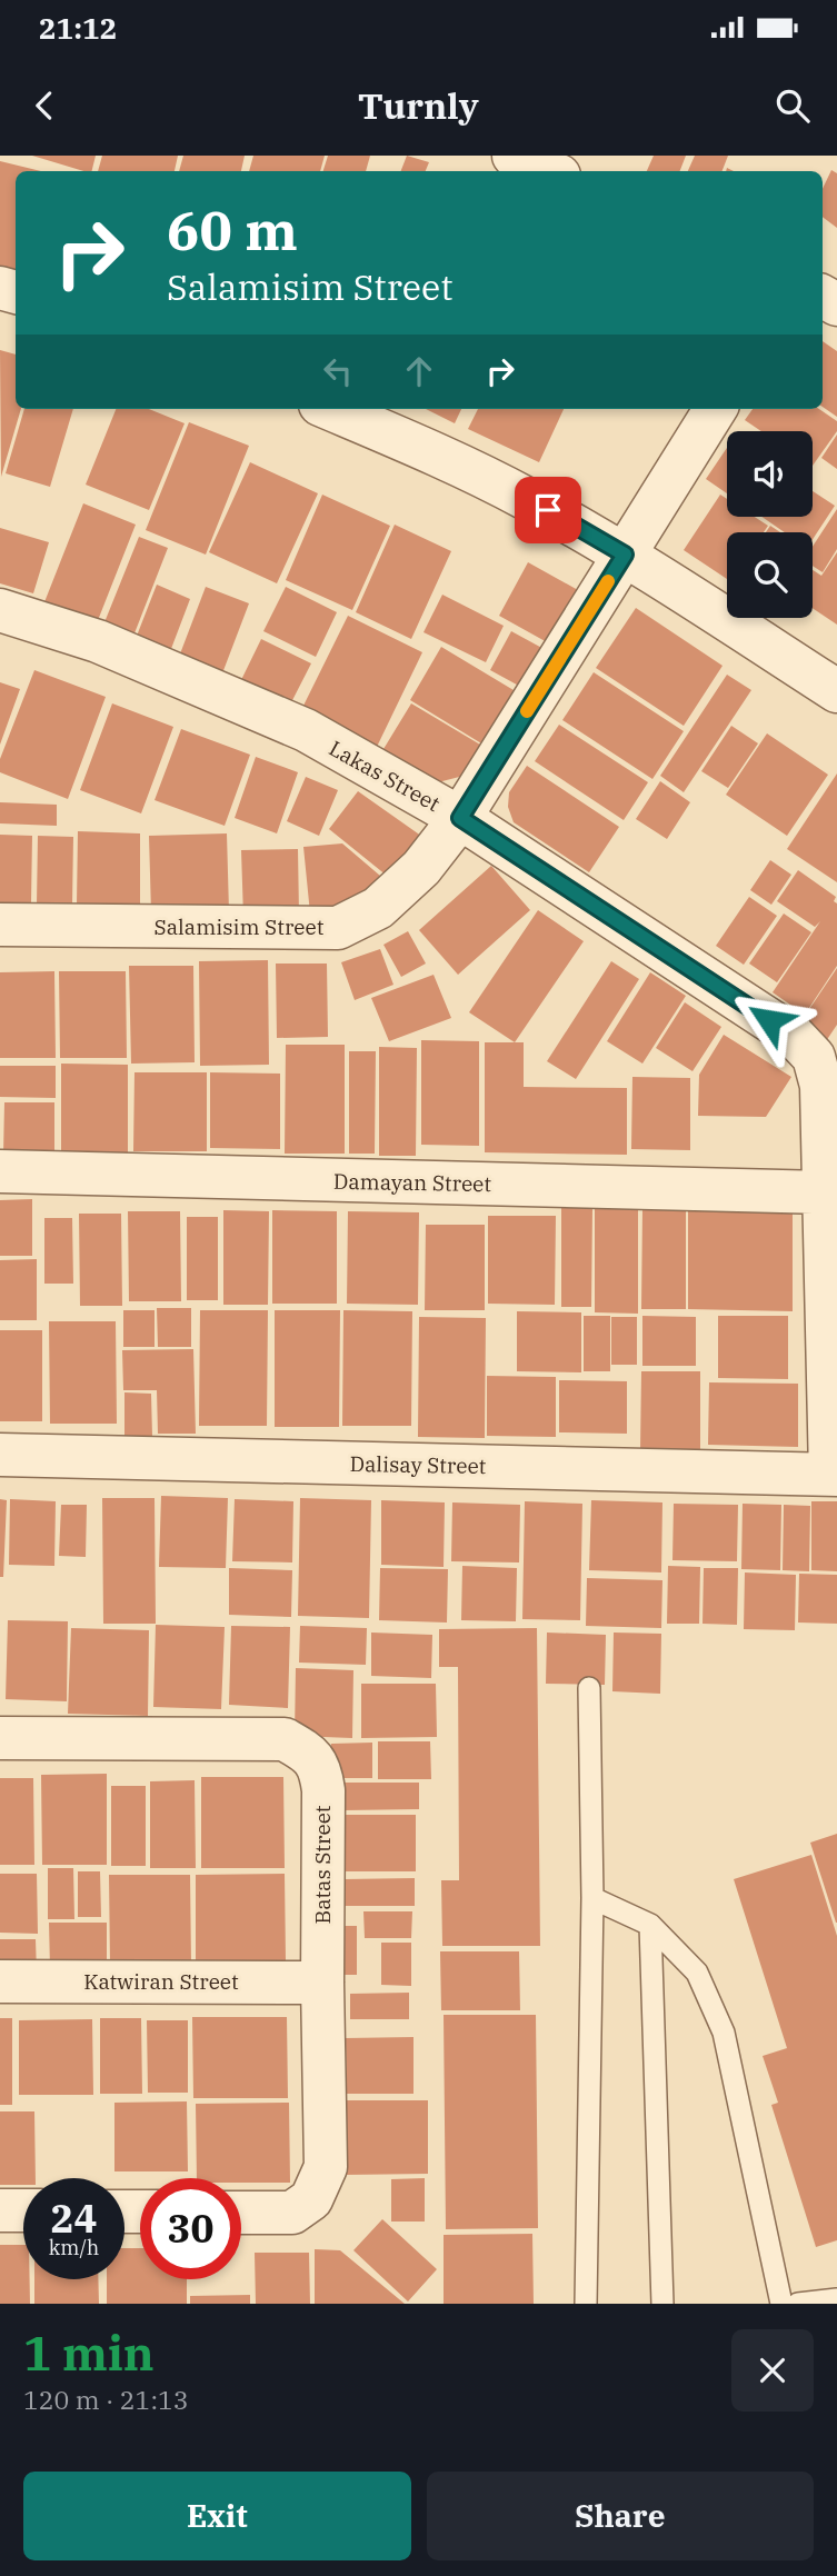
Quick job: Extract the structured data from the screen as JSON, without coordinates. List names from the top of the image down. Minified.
{"streets":{"street":["Lakas Street","Salamisim Street","Damayan Street","Dalisay Street","Batas Street","Katwiran Street"]},"crossings":[["Lakas Street","Salamisim Street"],["Lakas Street","Damayan Street"],["Lakas Street","Dalisay Street"],["Batas Street","Katwiran Street"]],"page":{"status":"21:12","header":"Turnly","turn":["60 m","Salamisim Street"],"speed":"24 km/h","limit":"30","heading":["1 min","120 m · 21:13"],"buttons":["Exit","Share"]}}
